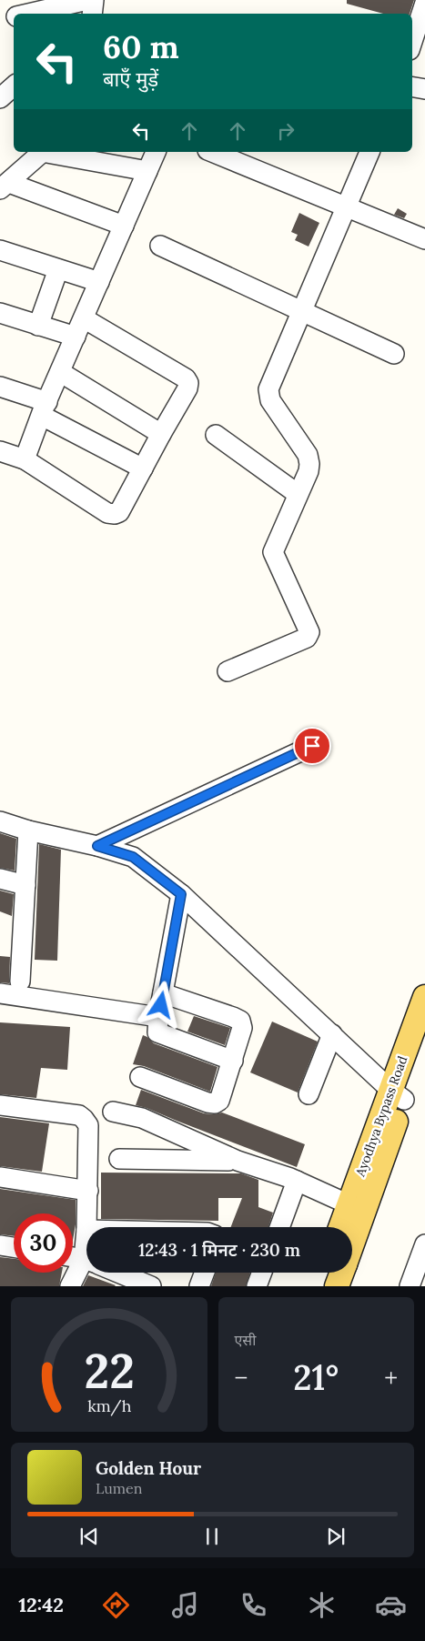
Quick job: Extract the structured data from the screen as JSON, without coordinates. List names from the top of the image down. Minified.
{"streets":{"main road":["Ayodhya Bypass Road"]},"page":{"turn":["60 m","बाएँ मुड़ें"],"limit":"30","trip":"12:43 · 1 मिनट · 230 m","tile":"एसी","heat":["−","21°","+"],"song":["Golden Hour","Lumen"],"tabs":"12:42","gauge":["22","km/h"]}}
